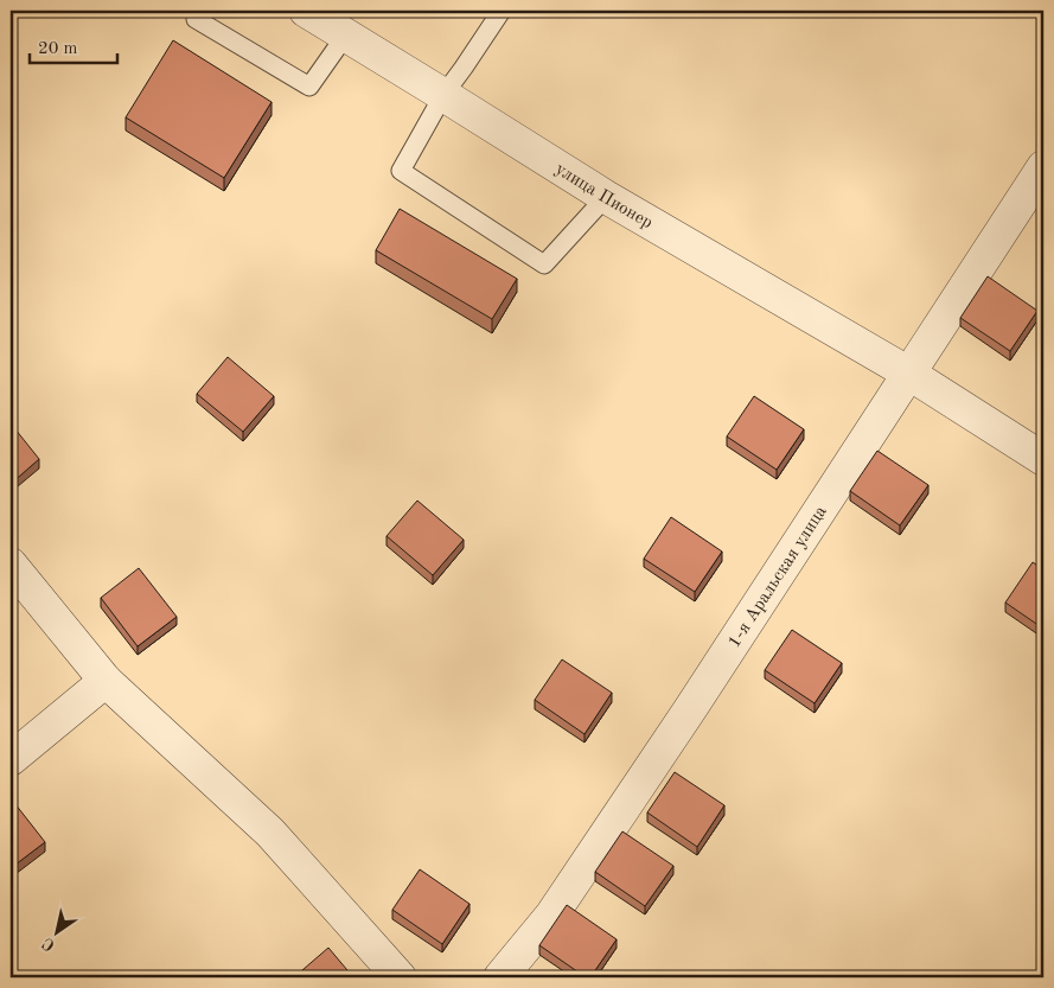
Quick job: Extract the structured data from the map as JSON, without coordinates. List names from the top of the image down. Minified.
{"streets":{"street":["улица Пионер","1-я Аральская улица"]},"crossings":[["улица Пионер","1-я Аральская улица"]],"scale_bar":"20 m","north":"bottom left"}
